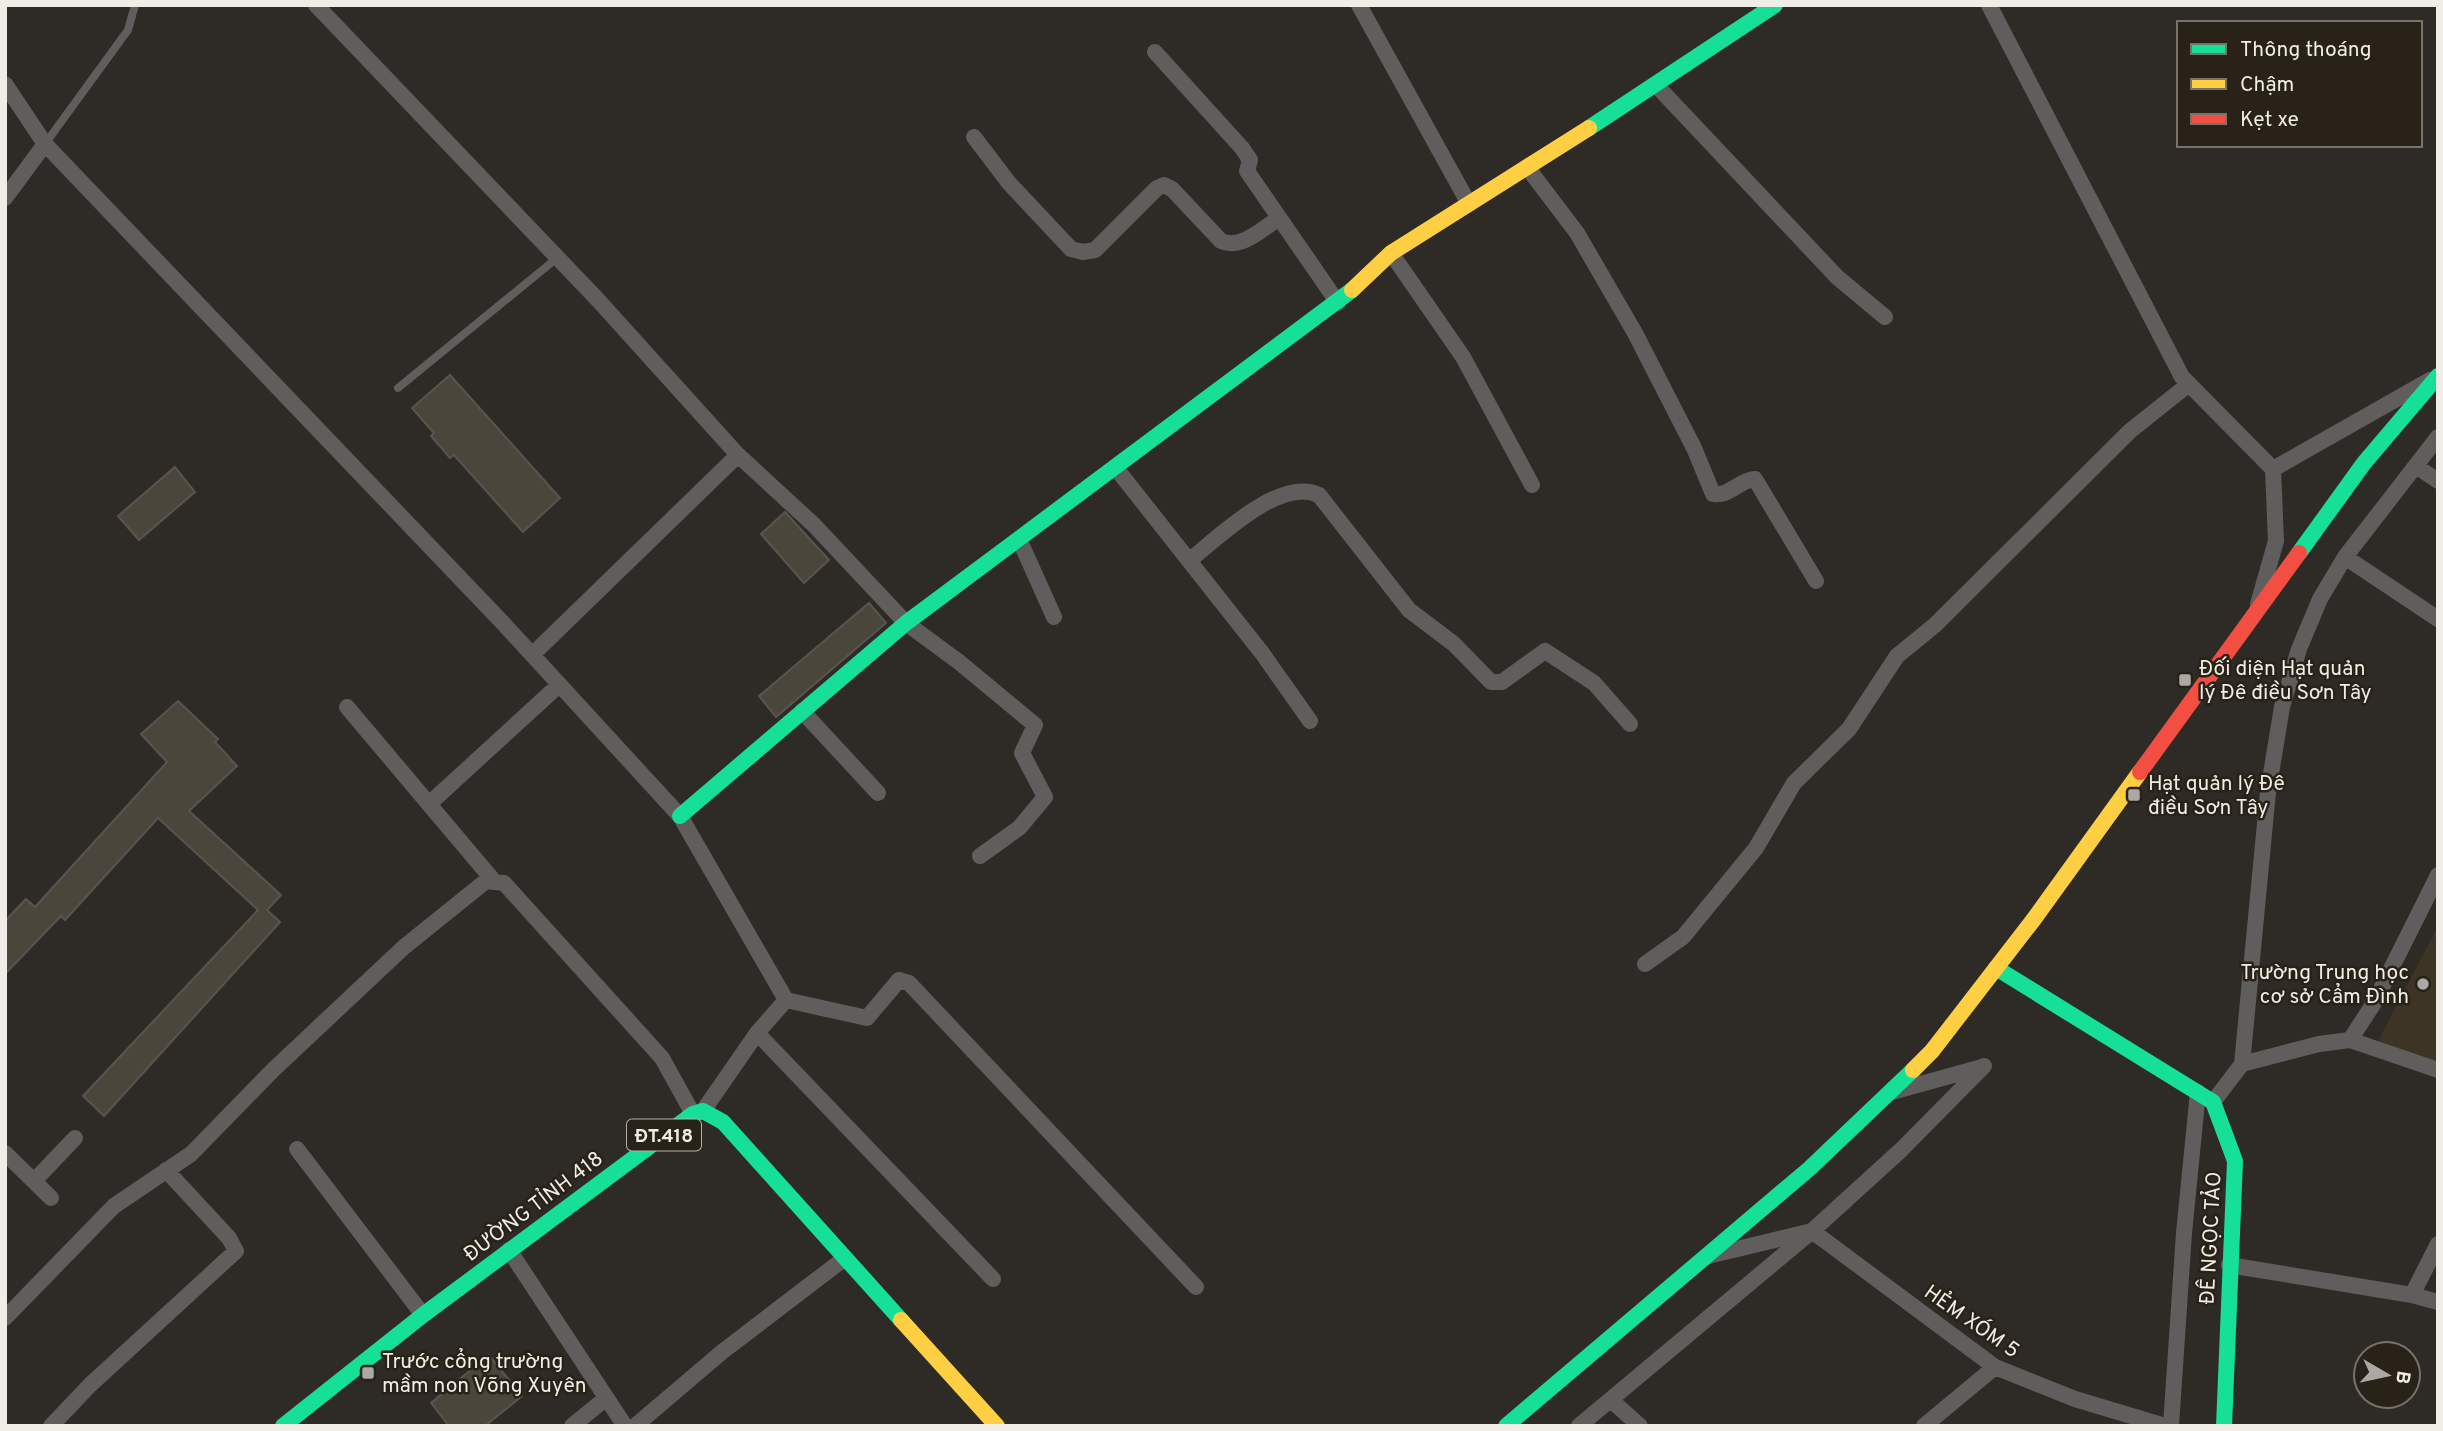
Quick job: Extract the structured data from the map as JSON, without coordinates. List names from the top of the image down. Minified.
{"streets":{"main road":["ĐT.418","ĐƯỜNG TỈNH 418","ĐÊ NGỌC TẢO"],"street":["HẺM XÓM 5"]},"crossings":[["ĐT.418","ĐƯỜNG TỈNH 418"]],"places":{"transit":["Đối diện Hạt quản lý Đê điều Sơn Tây","Hạt quản lý Đê điều Sơn Tây","Trước cổng trường mầm non Võng Xuyên"],"other":["Trường Trung học cơ sở Cẩm Đình"]},"legend":["Thông thoáng","Chậm","Kẹt xe"],"north":"right"}
